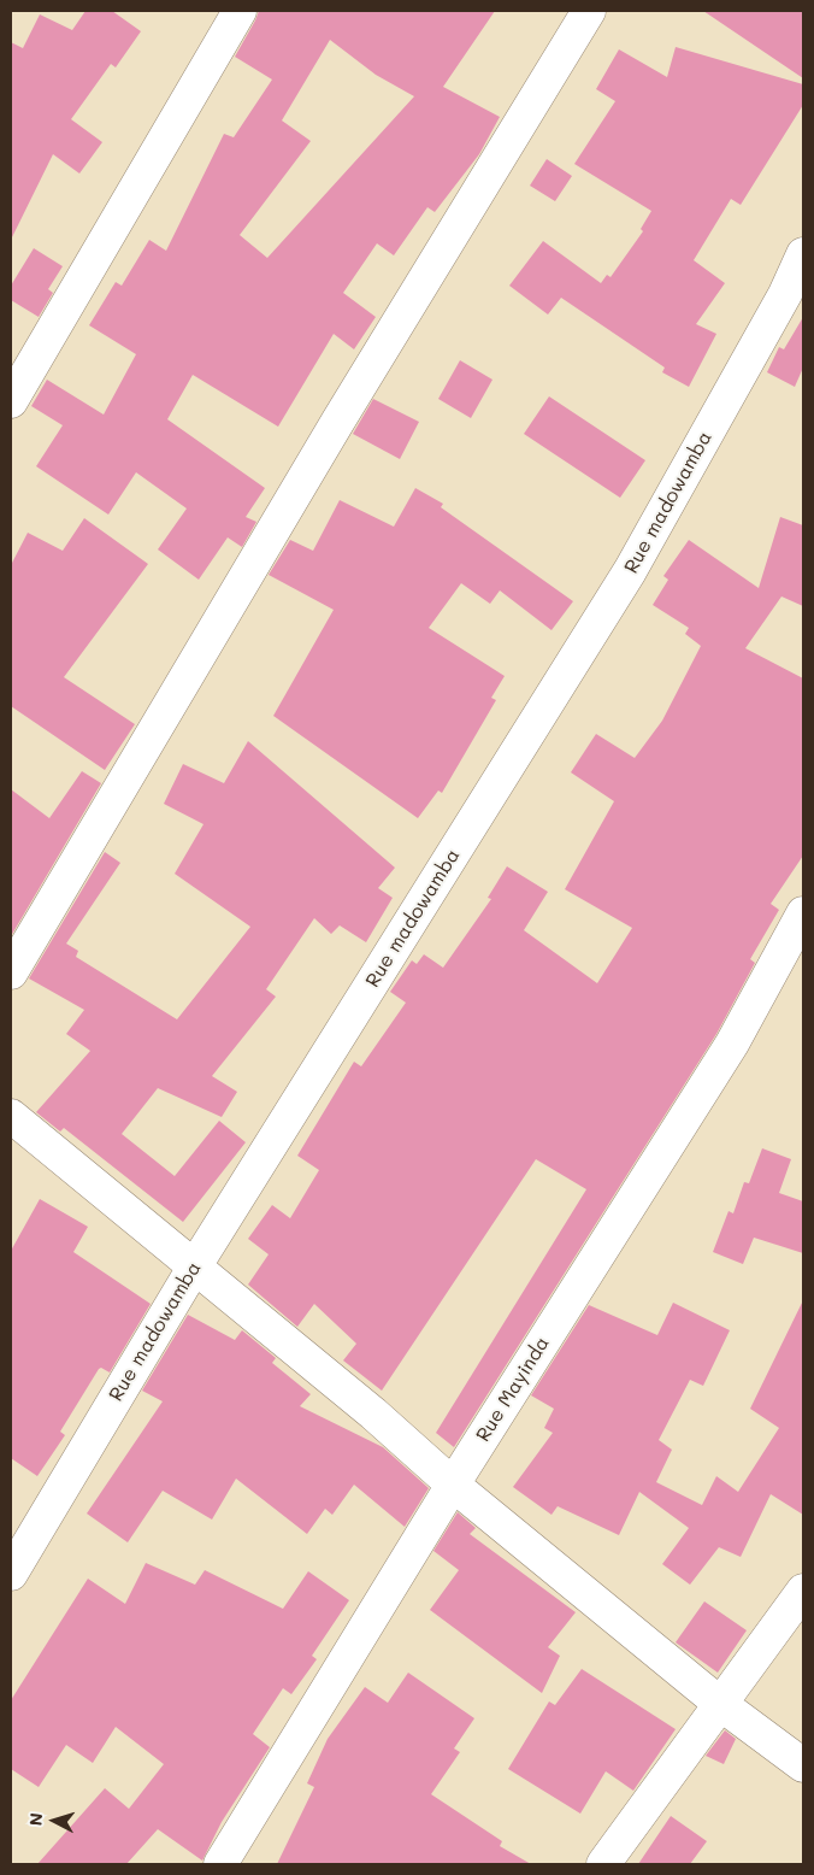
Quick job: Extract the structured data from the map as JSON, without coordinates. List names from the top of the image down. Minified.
{"streets":{"street":["Rue madowamba","Rue Mayinda"]},"north":"left"}
